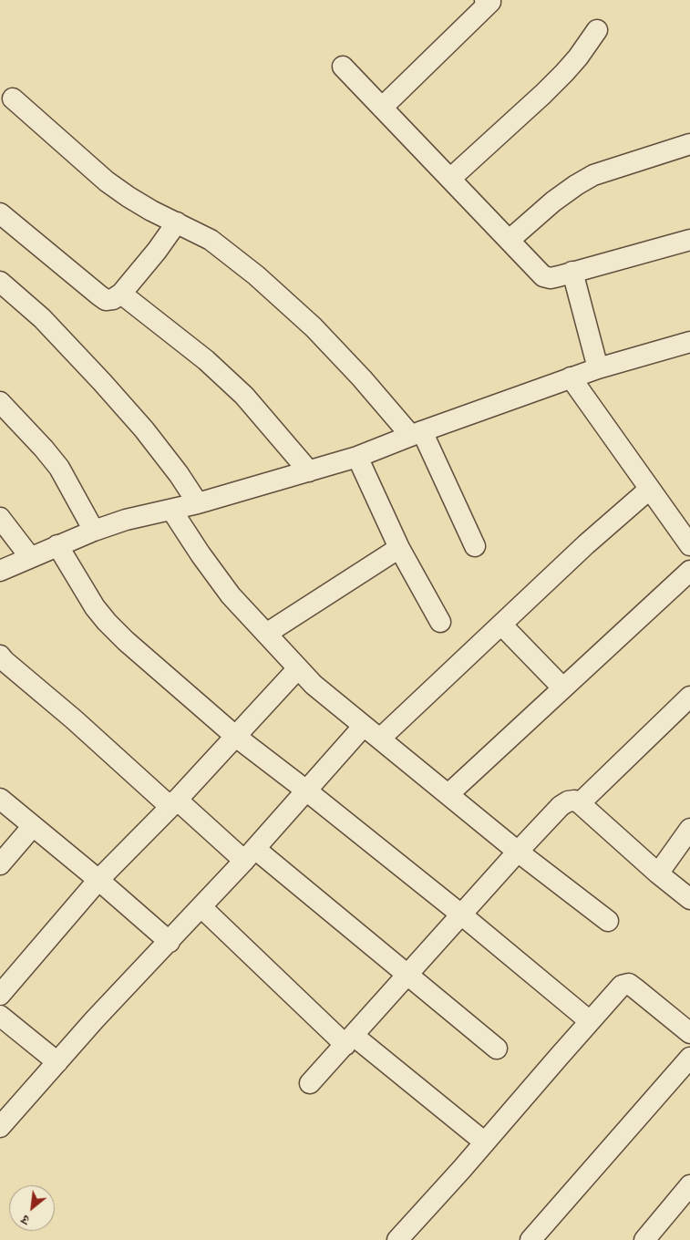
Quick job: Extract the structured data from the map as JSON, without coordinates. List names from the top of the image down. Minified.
{"north":"bottom left"}
